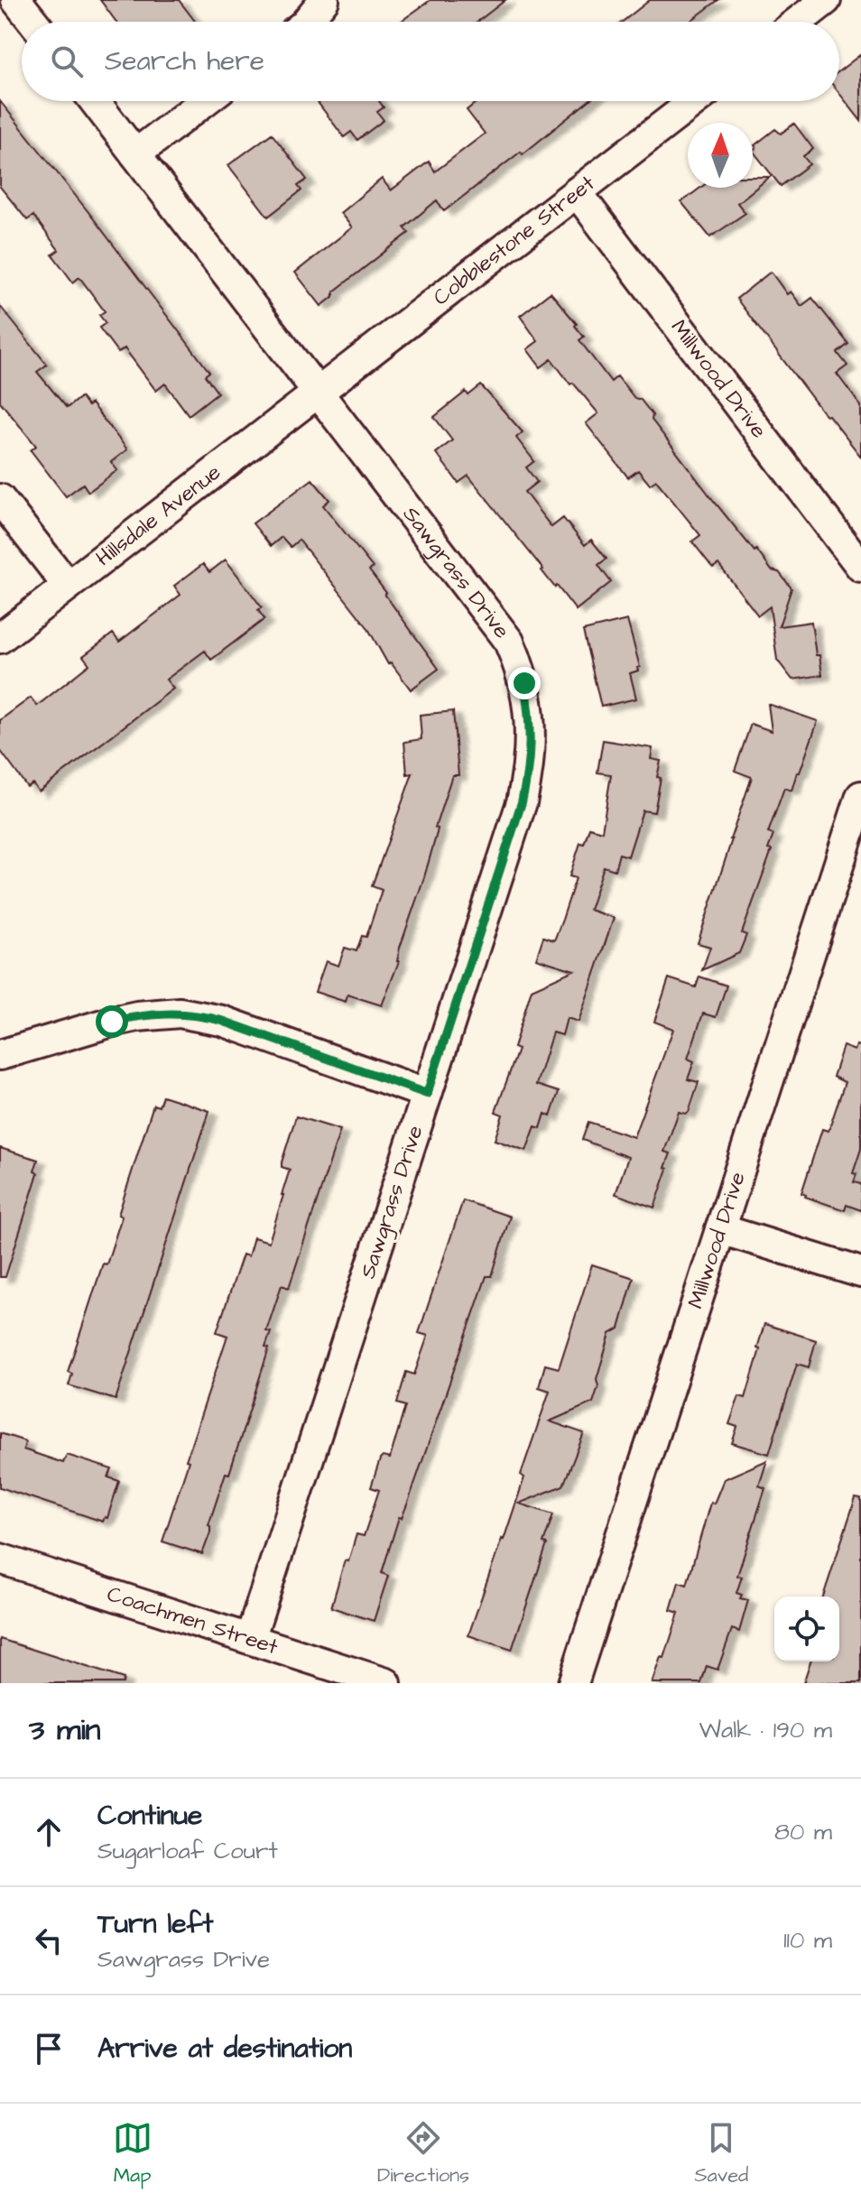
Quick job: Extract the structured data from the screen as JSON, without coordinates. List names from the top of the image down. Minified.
{"streets":{"street":["Cobblestone Street","Millwood Drive","Hillsdale Avenue","Sawgrass Drive","Coachmen Street"]},"crossings":[["Cobblestone Street","Millwood Drive"],["Cobblestone Street","Hillsdale Avenue"],["Cobblestone Street","Sawgrass Drive"],["Hillsdale Avenue","Sawgrass Drive"],["Sawgrass Drive","Coachmen Street"]],"north":"top","page":{"search":"Search here","heading":["3 min","Walk · 190 m"],"list":[["Continue","Sugarloaf Court","80 m"],["Turn left","Sawgrass Drive","110 m"],"Arrive at destination"],"nav":["Map","Directions","Saved"]}}
